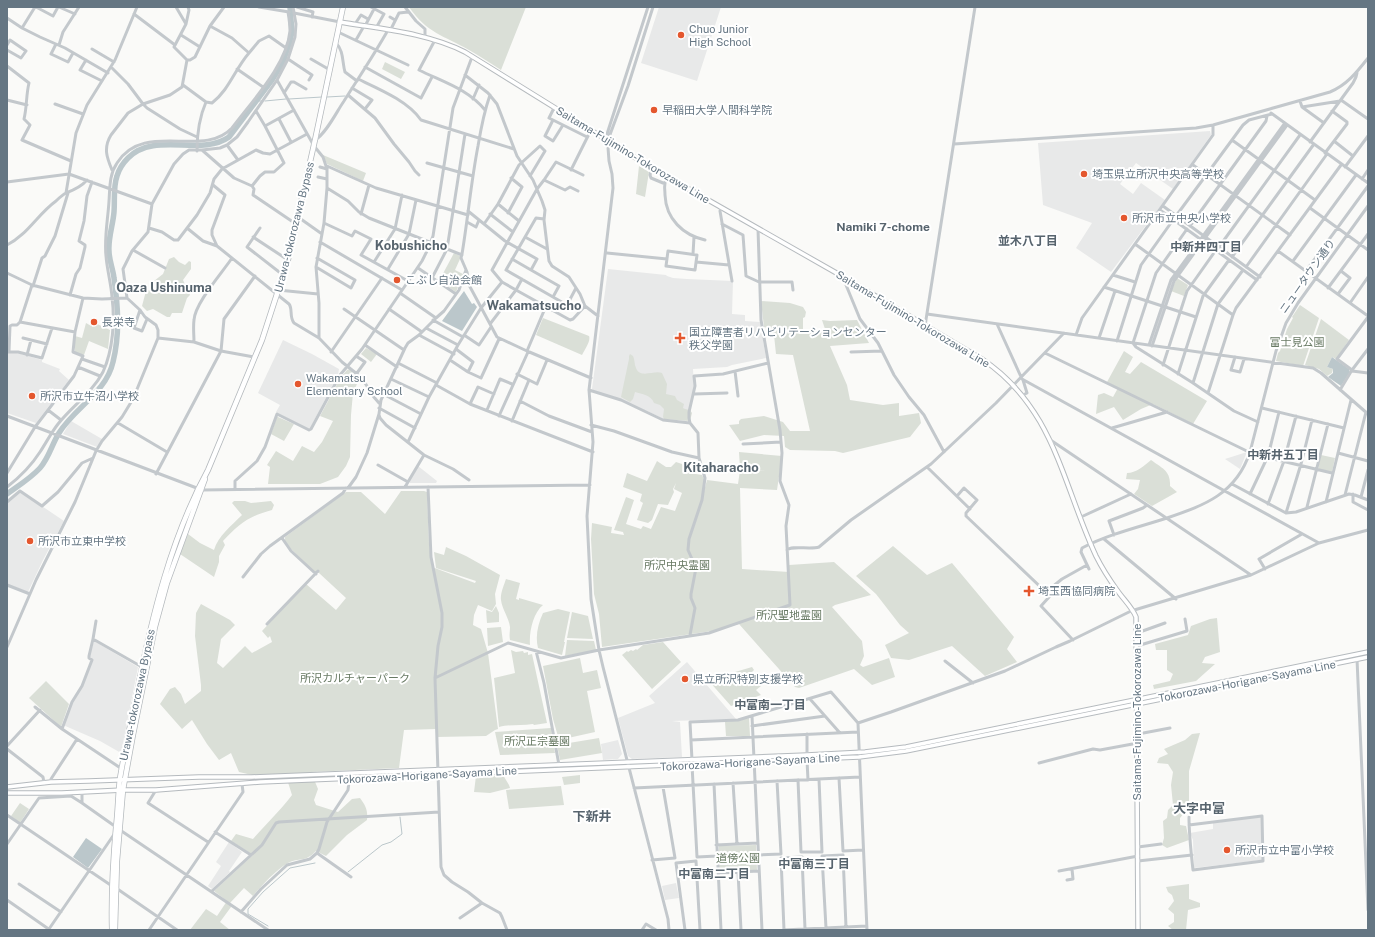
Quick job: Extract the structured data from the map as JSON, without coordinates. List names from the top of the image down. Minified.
{"streets":{"highway":["Urawa-tokorozawa Bypass"],"main road":["Saitama-Fujimino-Tokorozawa Line","Tokorozawa-Horigane-Sayama Line"],"street":["ニュータウン通り"]},"crossings":[["Saitama-Fujimino-Tokorozawa Line","Urawa-tokorozawa Bypass"],["Saitama-Fujimino-Tokorozawa Line","ニュータウン通り"],["Saitama-Fujimino-Tokorozawa Line","Tokorozawa-Horigane-Sayama Line"],["Urawa-tokorozawa Bypass","Tokorozawa-Horigane-Sayama Line"]],"districts":["Namiki 7-chome","並木八丁目","Kobushicho","中新井四丁目","Oaza Ushinuma","Wakamatsucho","中新井五丁目","Kitaharacho","中富南一丁目","大字中富","下新井","中富南三丁目","中富南二丁目"],"parks":["富士見公園","所沢中央霊園","所沢聖地霊園","所沢カルチャーパーク","所沢正宗墓園","道傍公園"],"places":{"other":["Chuo Junior High School","早稲田大学人間科学院","埼玉県立所沢中央高等学校","所沢市立中央小学校","こぶし自治会館","長栄寺","Wakamatsu Elementary School","所沢市立牛沼小学校","所沢市立東中学校","県立所沢特別支援学校","所沢市立中富小学校"],"health":["国立障害者リハビリテーションセンター 秩父学園","埼玉西協同病院"]}}
